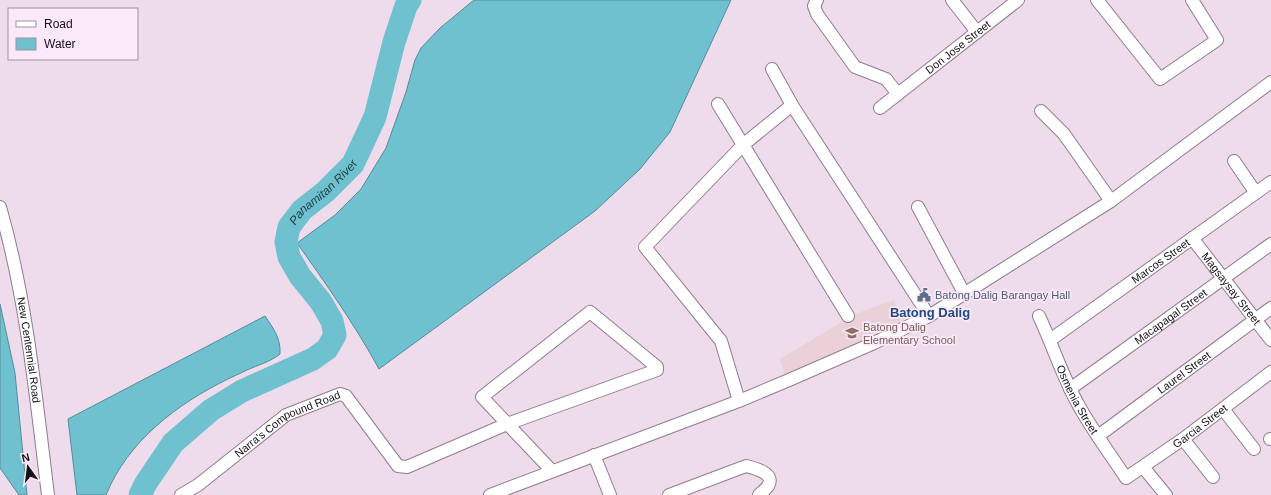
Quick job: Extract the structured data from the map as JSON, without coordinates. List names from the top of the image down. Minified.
{"streets":{"street":["Don Jose Street","Marcos Street","Magsaysay Street","Macapagal Street","New Centennial Road","Laurel Street","Osmenia Street","Garcia Street","Narra's Compound Road"]},"crossings":[["Marcos Street","Magsaysay Street"],["Marcos Street","Osmenia Street"],["Magsaysay Street","Macapagal Street"],["Magsaysay Street","Laurel Street"],["Macapagal Street","Osmenia Street"],["Laurel Street","Osmenia Street"],["Osmenia Street","Garcia Street"]],"districts":["Batong Dalig"],"water":["Panamitan River"],"places":{"public building":["Batong Dalig Barangay Hall"],"school or university":["Batong Dalig Elementary School"]},"legend":["Road","Water"],"north":"top"}
